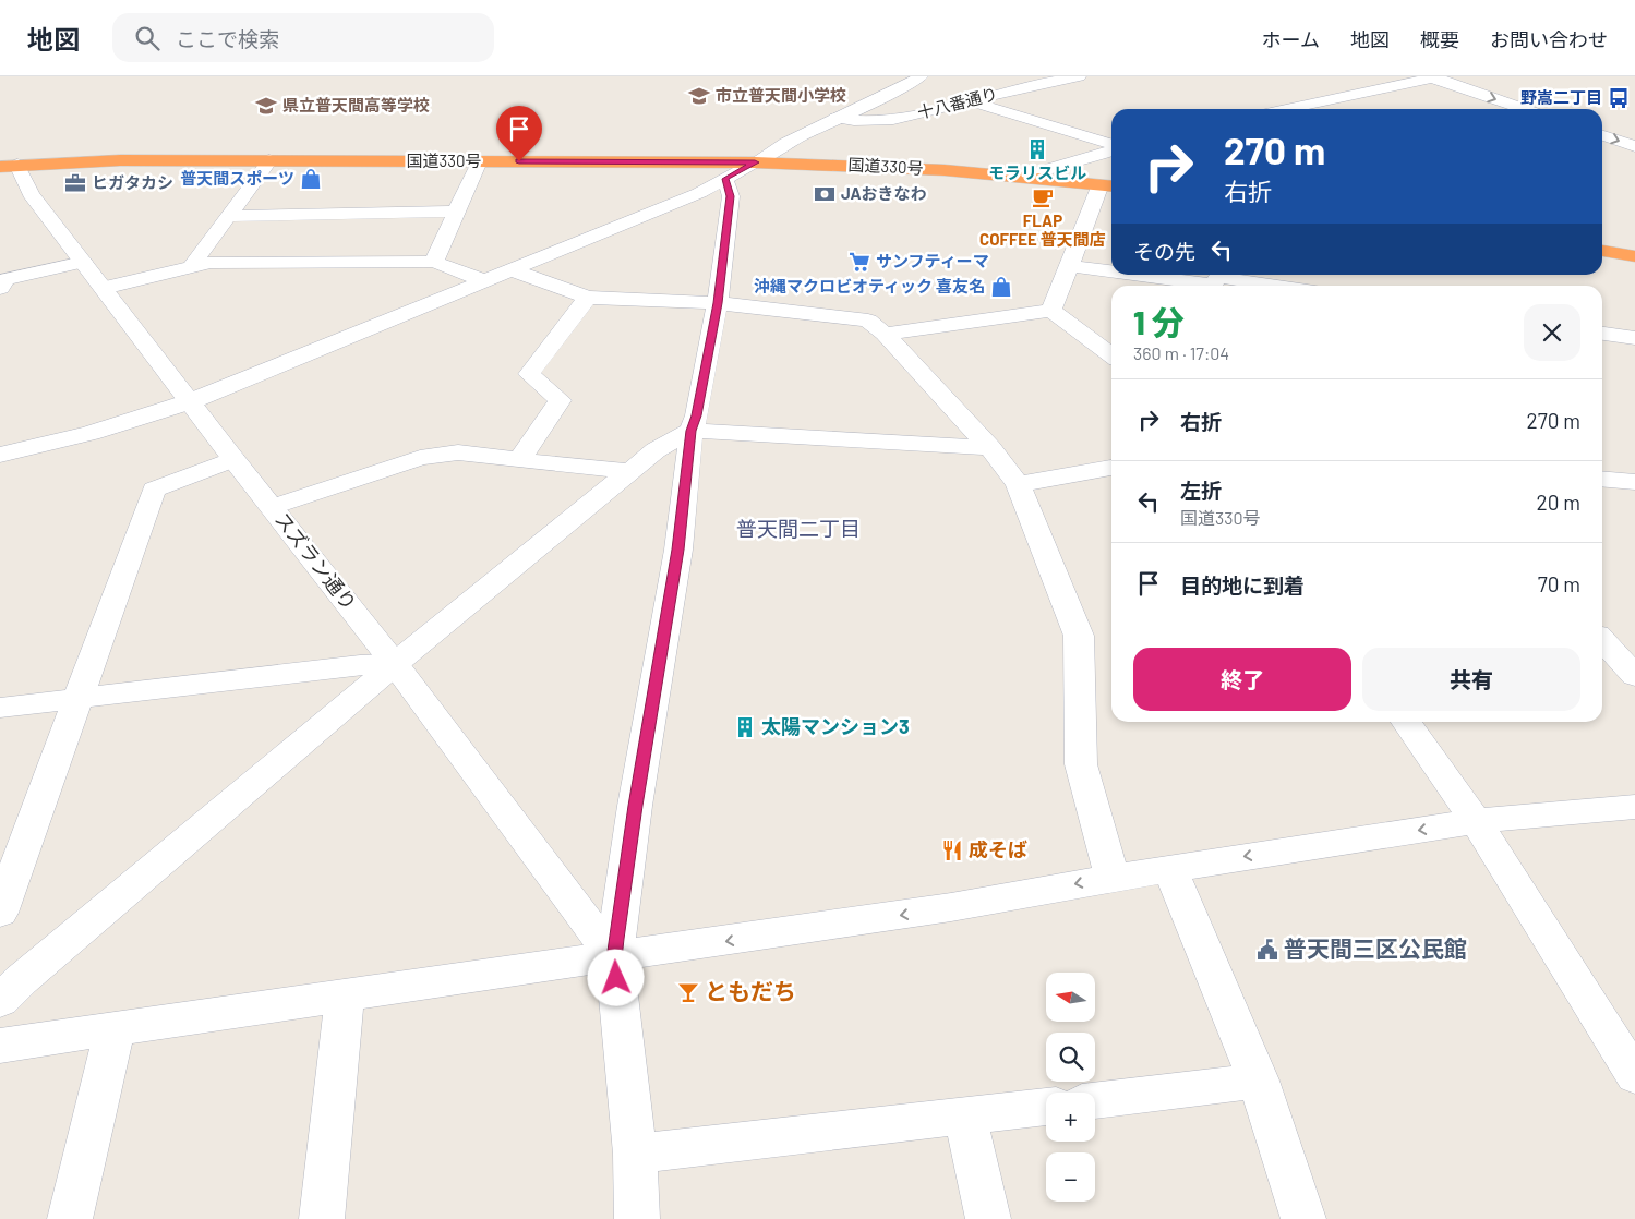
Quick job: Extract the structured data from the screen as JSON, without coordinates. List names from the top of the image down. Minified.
{"streets":{"highway":["国道330号"],"street":["十八番通り","スズラン通り"]},"crossings":[["国道330号","スズラン通り"]],"districts":["普天間二丁目"],"places":{"school or university":["市立普天間小学校","県立普天間高等学校"],"bus stop":["野嵩二丁目"],"building":["モラリスビル","太陽マンション3"],"shop":["普天間スポーツ","沖縄マクロビオティック 喜友名"],"office":["ヒガタカシ"],"bank":["JAおきなわ"],"cafe":["FLAP COFFEE 普天間店"],"supermarket":["サンフティーマ"],"restaurant":["成そば"],"public building":["普天間三区公民館"],"bar":["ともだち"]},"north":"left","page":{"header":"地図","search":"ここで検索","nav":["ホーム","地図","概要","お問い合わせ"],"turn":["270 m","右折"],"then":"その先","heading":["1 分","360 m · 17:04"],"list":[{"name":"右折","value":"270 m"},{"name":"左折","note":"国道330号","value":"20 m"},{"name":"目的地に到着","value":"70 m"}],"buttons":["終了","共有"],"map_buttons":["+","−"]}}
